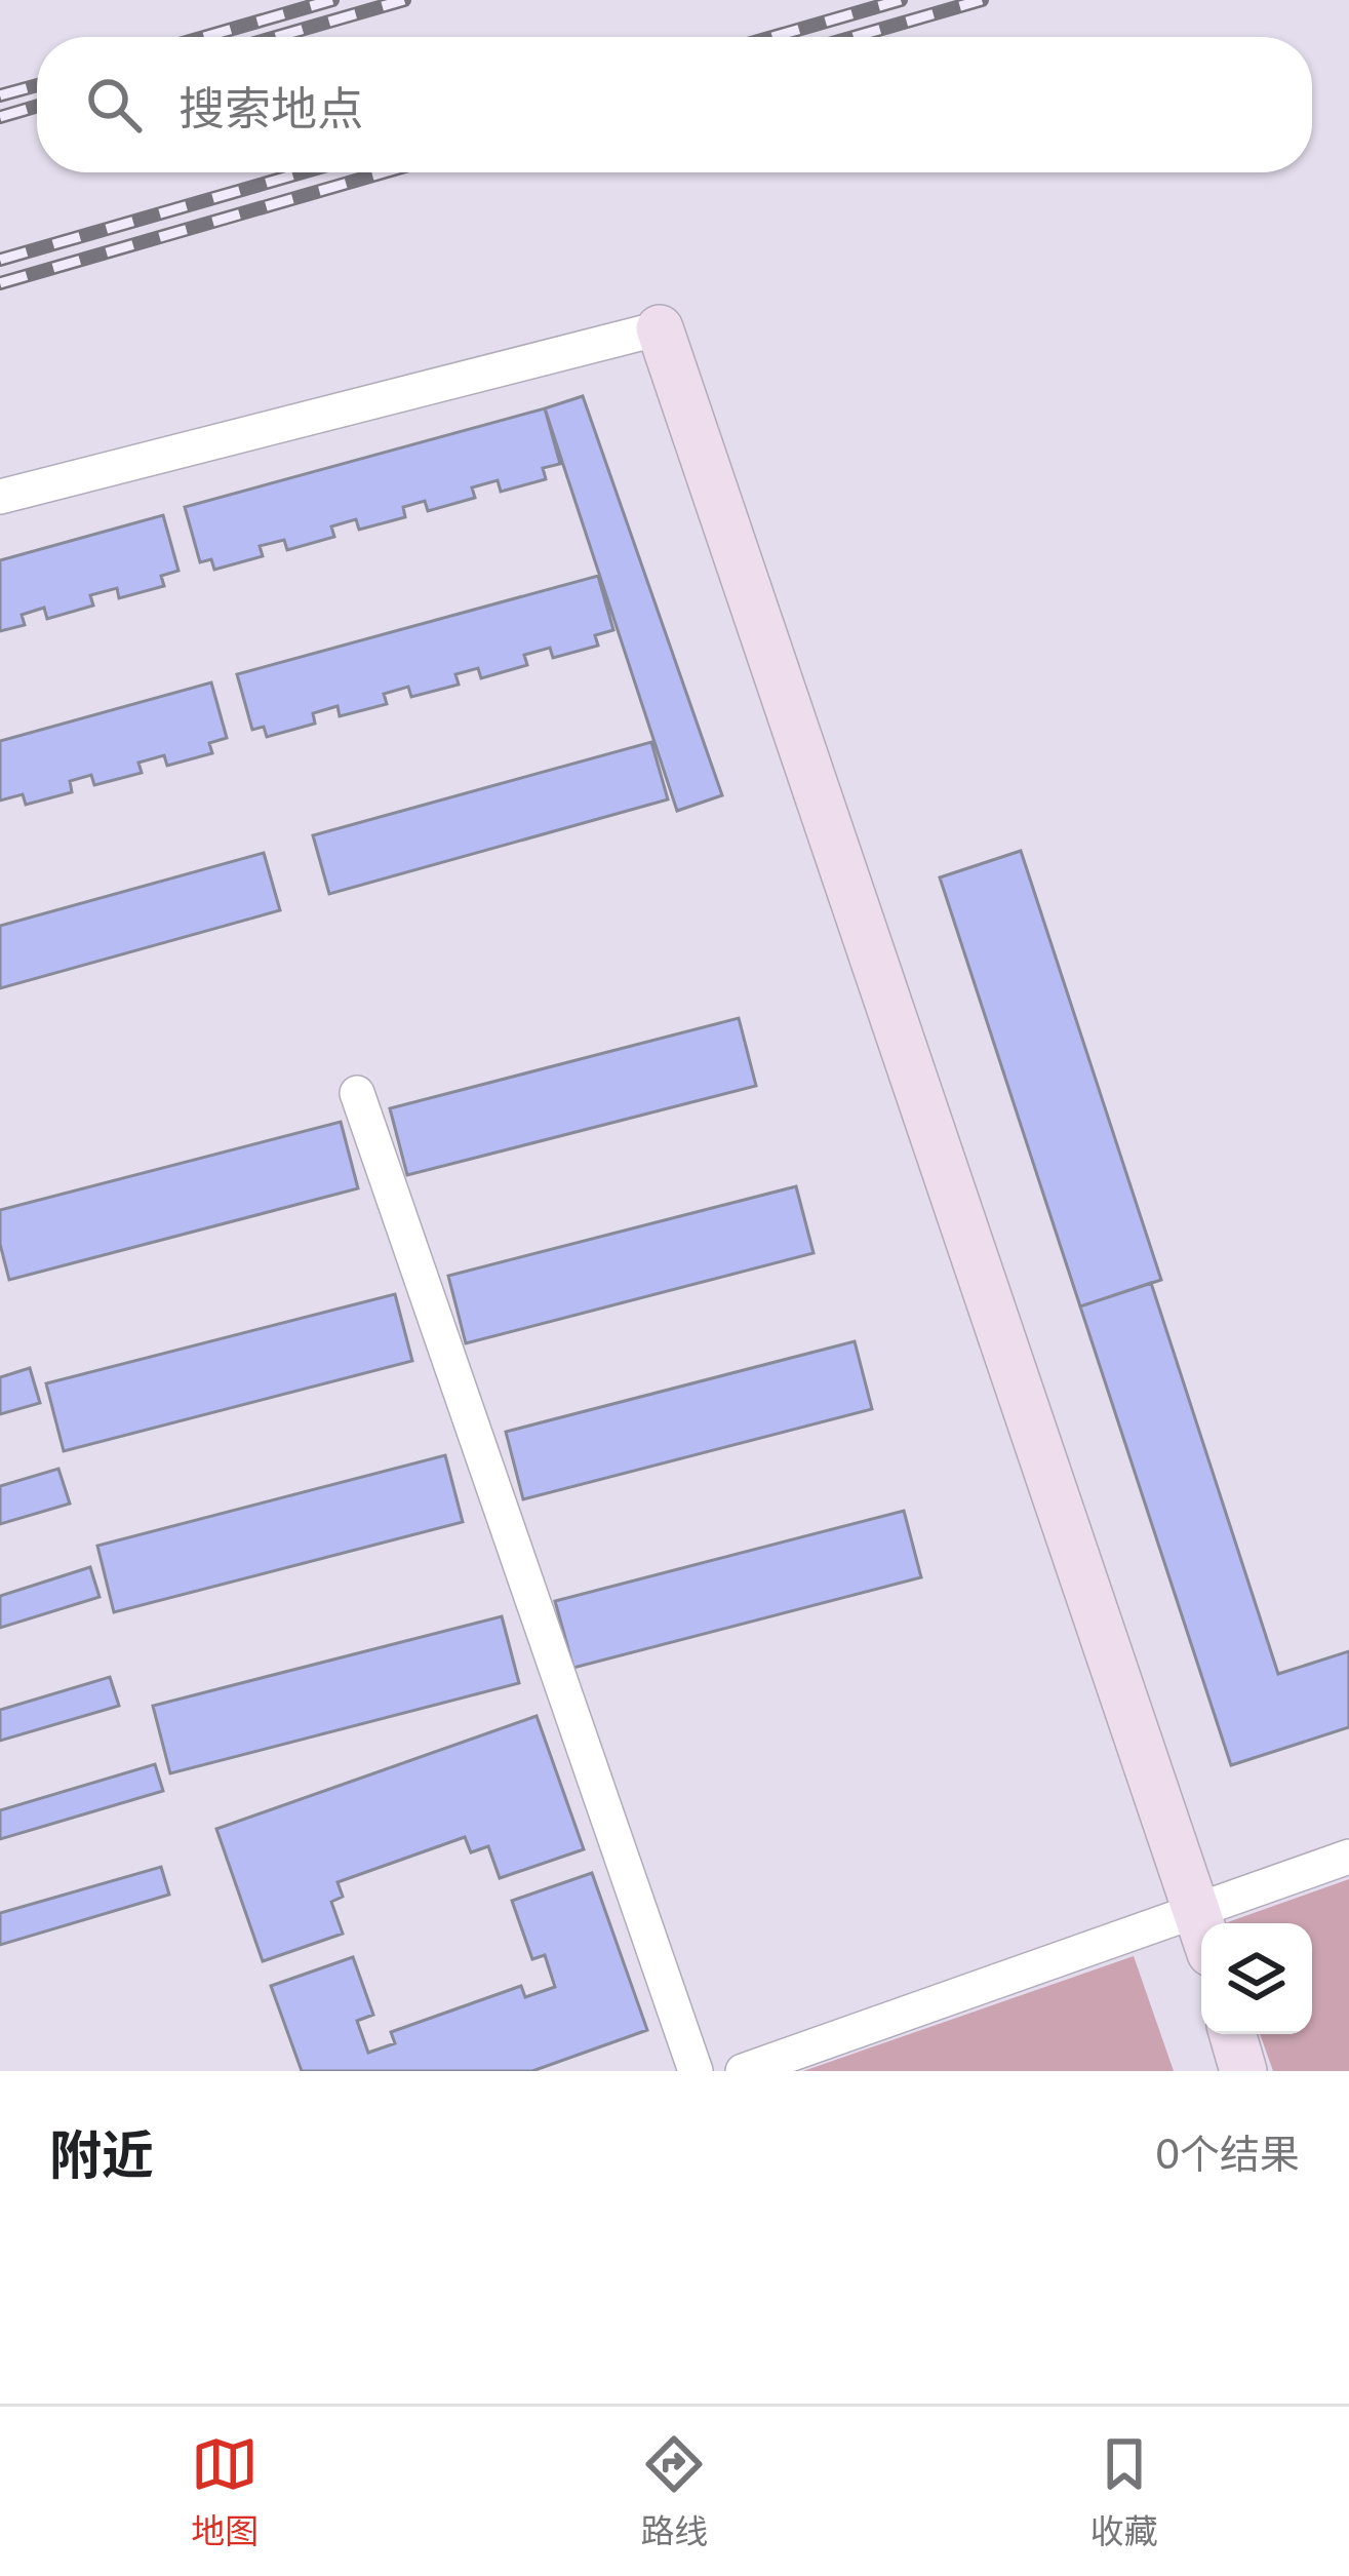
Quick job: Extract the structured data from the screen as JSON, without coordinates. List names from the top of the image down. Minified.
{"page":{"search":"搜索地点","heading":["附近","0个结果"],"nav":["地图","路线","收藏"]}}
